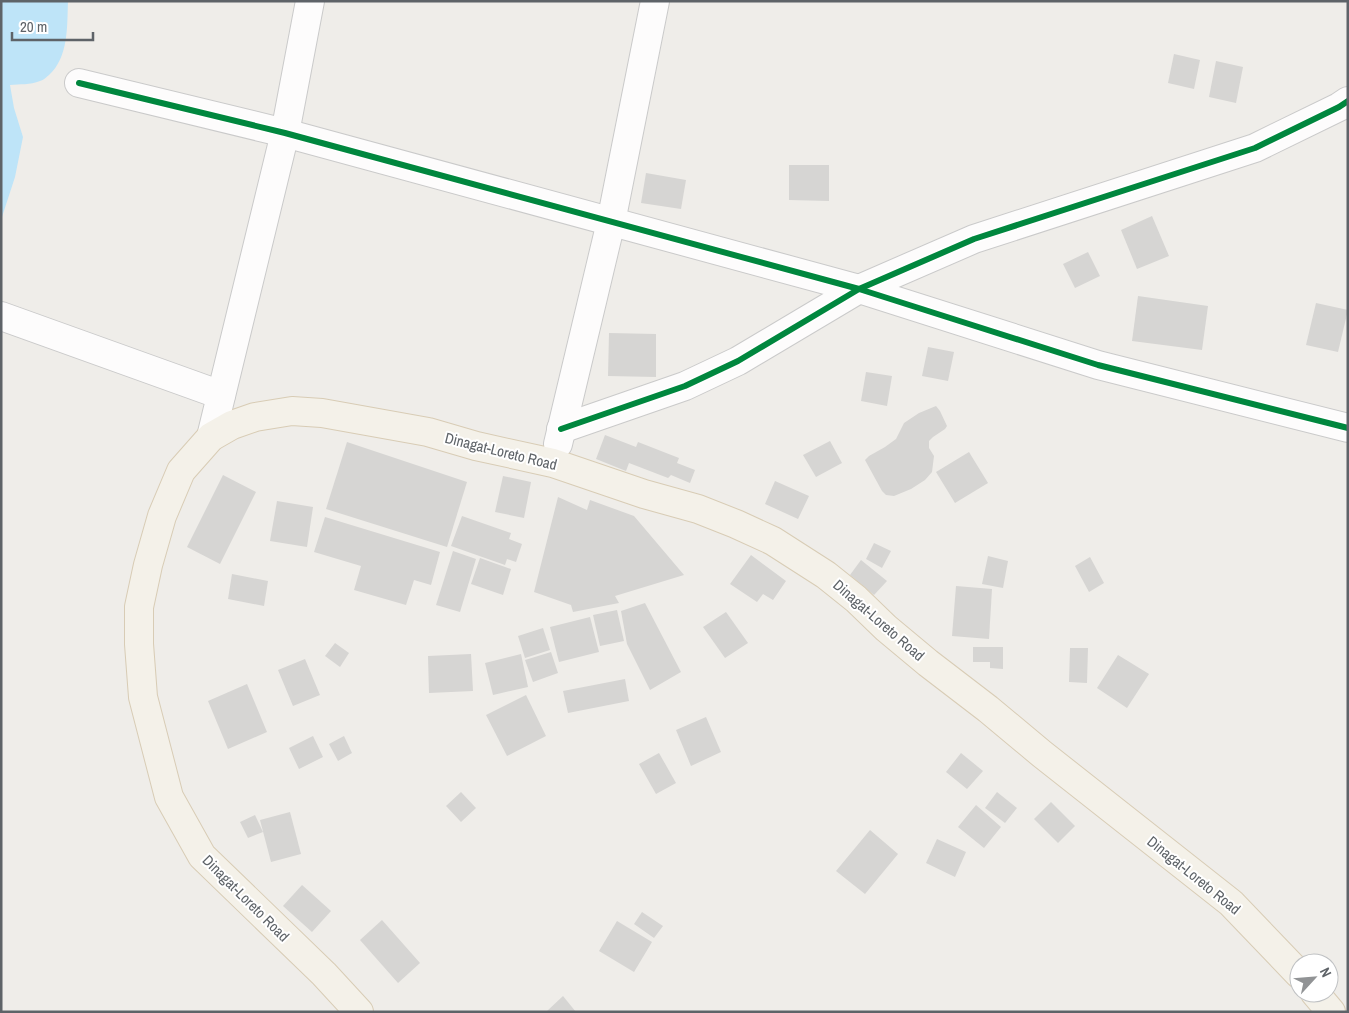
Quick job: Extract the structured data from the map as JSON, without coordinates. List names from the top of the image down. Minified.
{"streets":{"main road":["Dinagat-Loreto Road"]},"scale_bar":"20 m","north":"top right"}
